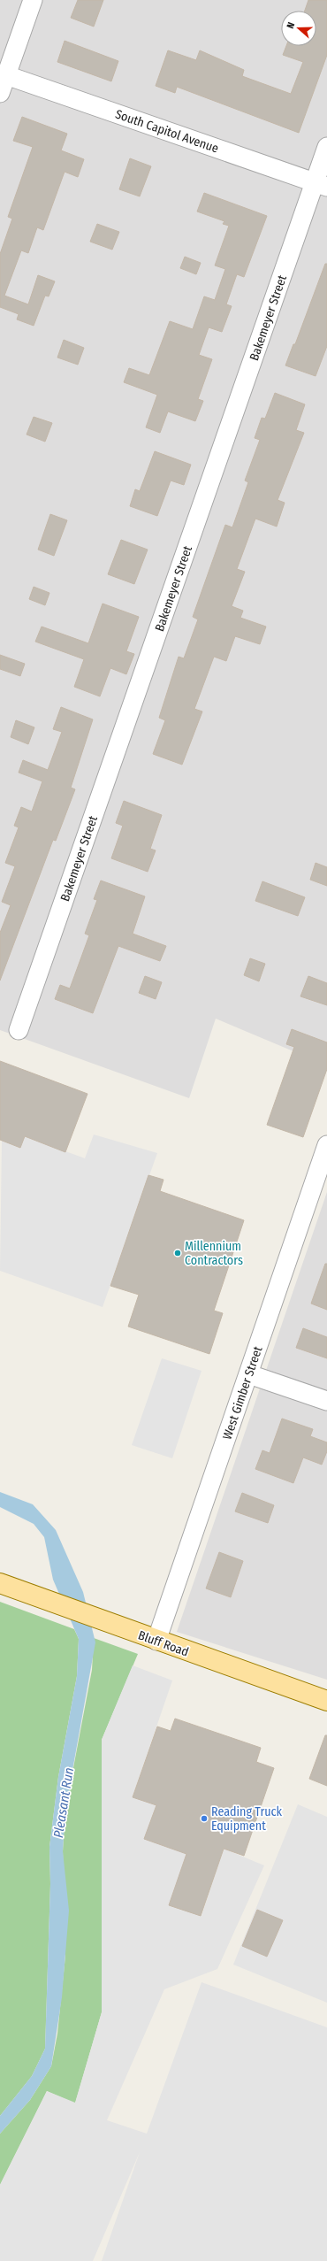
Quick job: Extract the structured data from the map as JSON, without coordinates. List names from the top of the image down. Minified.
{"streets":{"main road":["Bluff Road"],"street":["South Capitol Avenue","Bakemeyer Street","West Gimber Street"]},"crossings":[["South Capitol Avenue","Bakemeyer Street"],["West Gimber Street","Bluff Road"]],"water":["Pleasant Run"],"places":["Millennium Contractors","Reading Truck Equipment"],"north":"left"}
